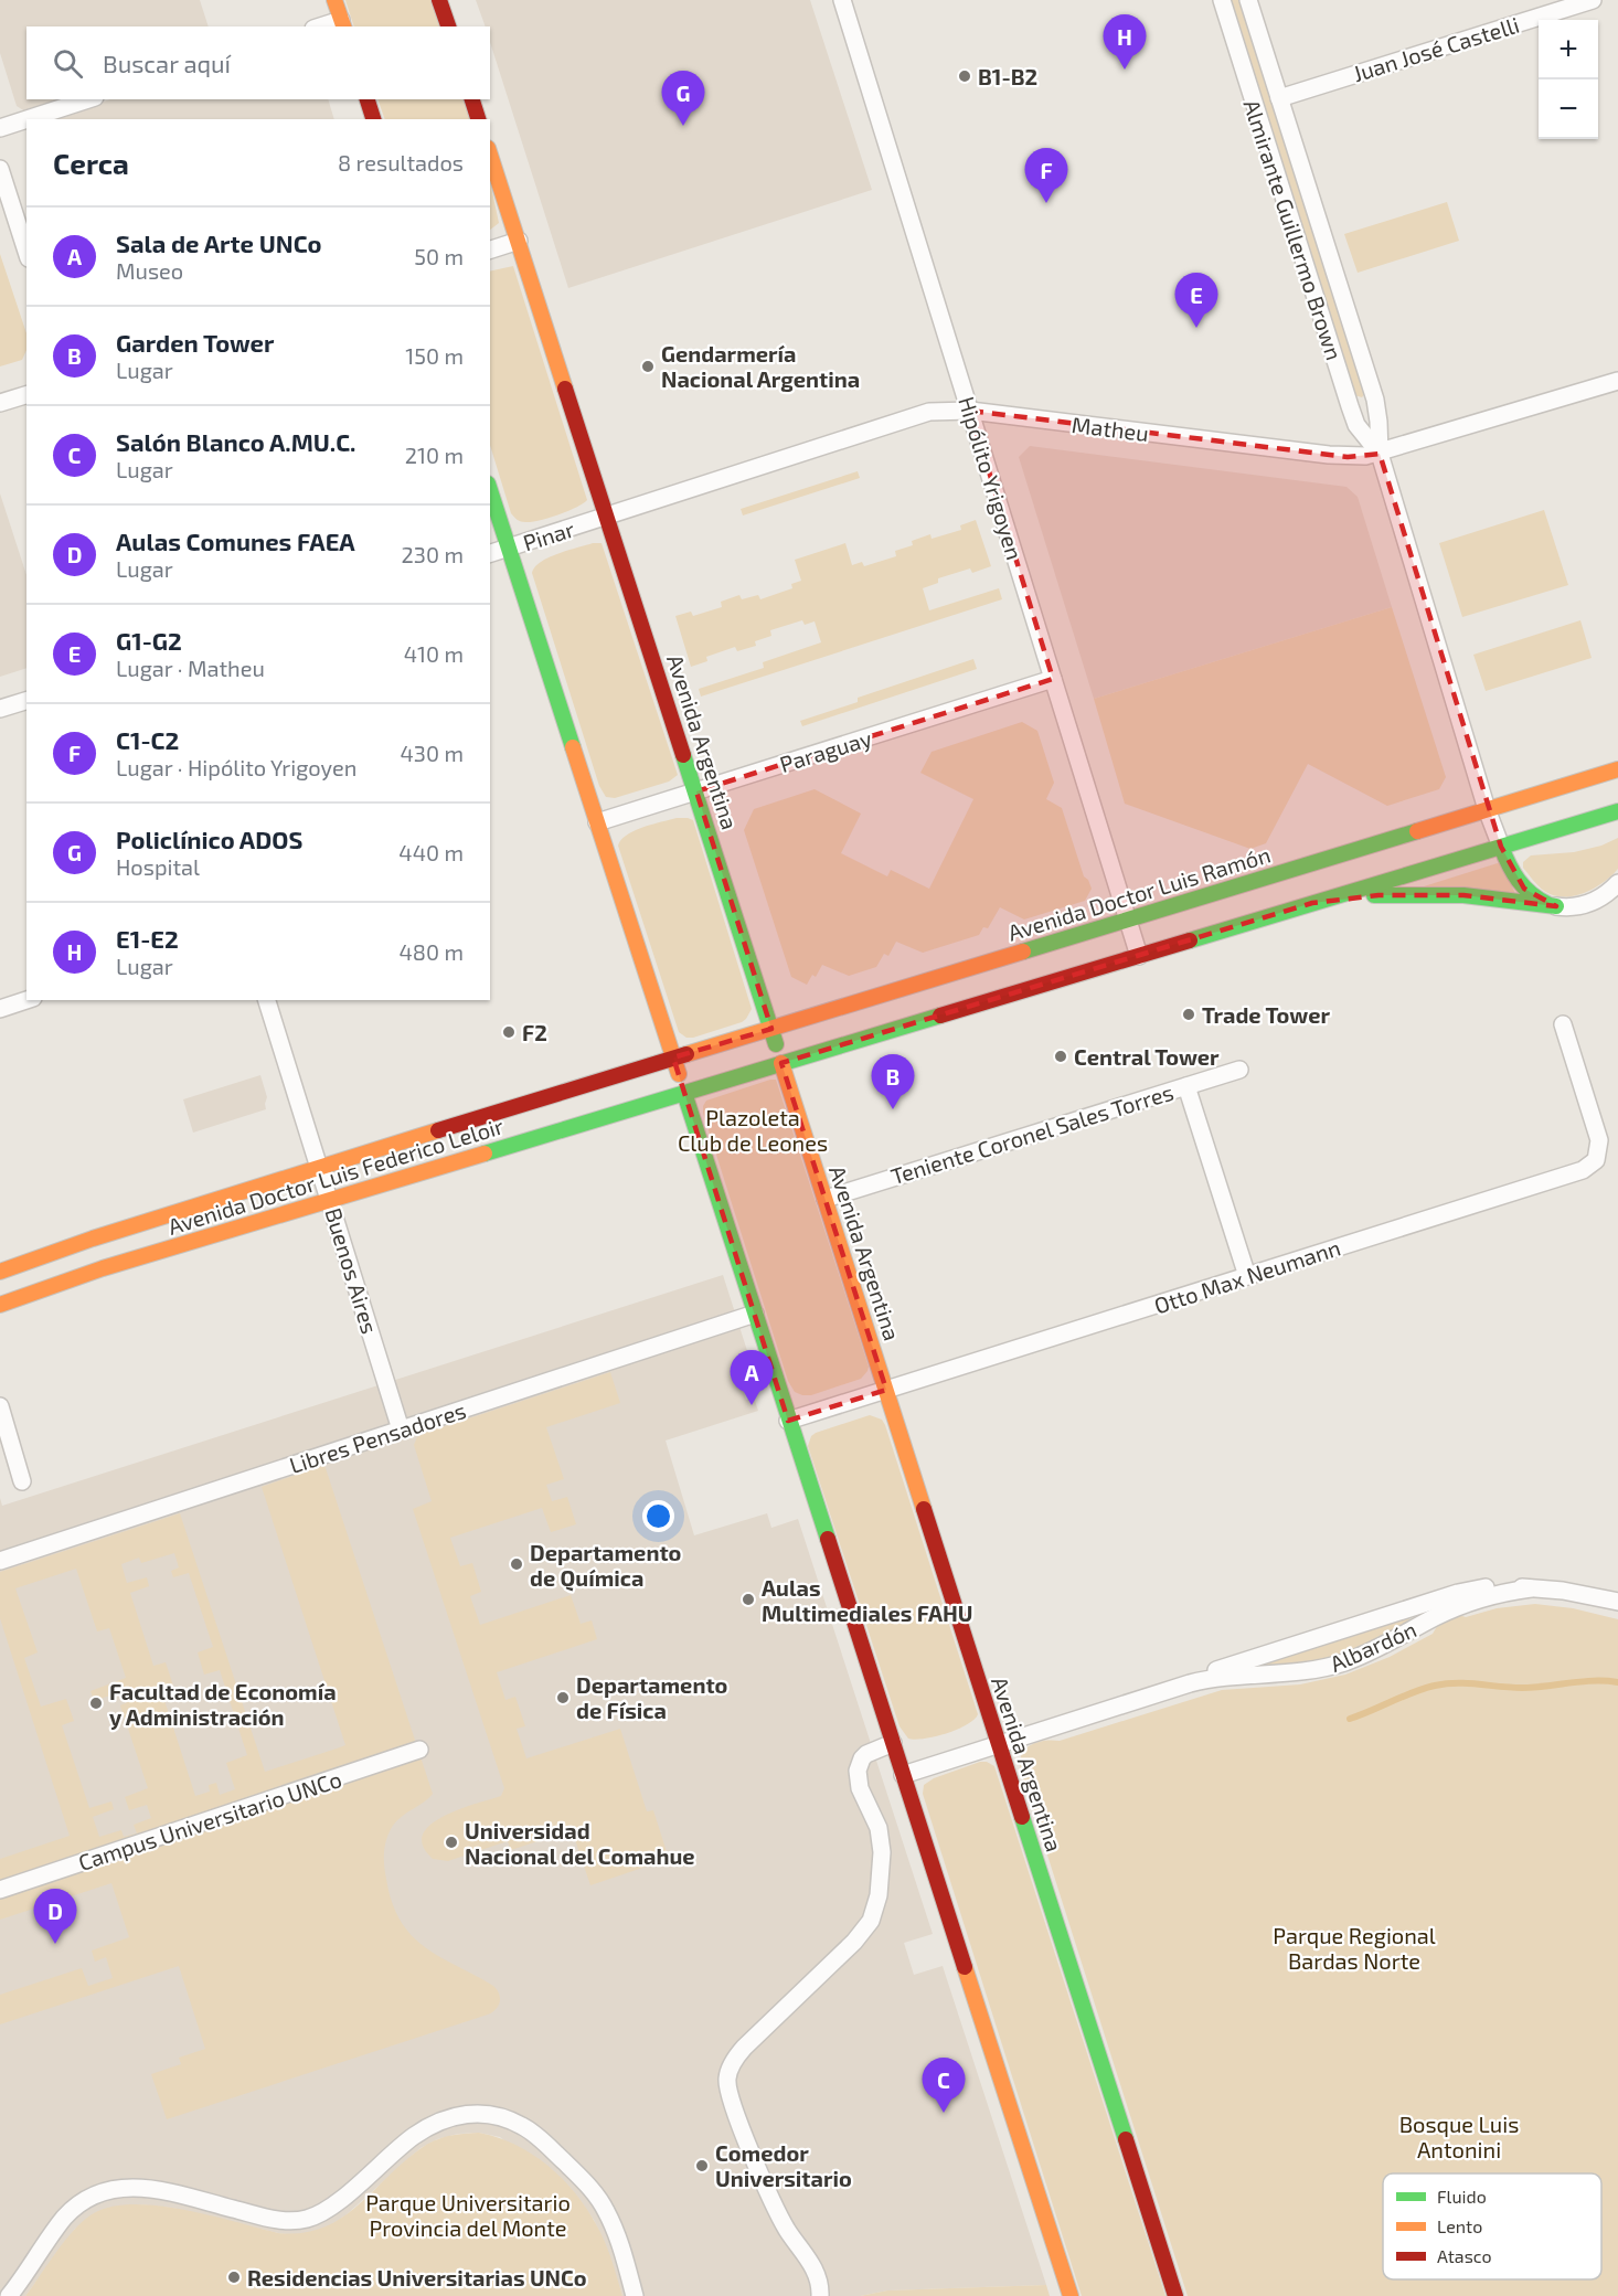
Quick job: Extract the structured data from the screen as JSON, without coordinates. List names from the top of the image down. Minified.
{"streets":{"main road":["Avenida Argentina","Avenida Doctor Luis Ramón","Avenida Doctor Luis Federico Leloir"],"street":["Juan José Castelli","Almirante Guillermo Brown","Matheu","Hipólito Yrigoyen","Pinar","Paraguay","Teniente Coronel Sales Torres","Buenos Aires","Otto Max Neumann","Libres Pensadores","Albardón","Campus Universitario UNCo"]},"crossings":[["Juan José Castelli","Almirante Guillermo Brown"],["Almirante Guillermo Brown","Matheu"],["Almirante Guillermo Brown","Avenida Doctor Luis Ramón"],["Matheu","Hipólito Yrigoyen"],["Matheu","Pinar"],["Matheu","Avenida Argentina"],["Hipólito Yrigoyen","Paraguay"],["Hipólito Yrigoyen","Avenida Doctor Luis Ramón"],["Pinar","Avenida Argentina"],["Avenida Argentina","Paraguay"],["Avenida Argentina","Avenida Doctor Luis Ramón"],["Avenida Argentina","Teniente Coronel Sales Torres"],["Avenida Argentina","Otto Max Neumann"],["Avenida Argentina","Albardón"],["Avenida Doctor Luis Ramón","Avenida Doctor Luis Federico Leloir"],["Avenida Doctor Luis Federico Leloir","Buenos Aires"],["Buenos Aires","Libres Pensadores"]],"parks":["Plazoleta Club de Leones","Parque Regional Bardas Norte","Bosque Luis Antonini","Parque Universitario Provincia del Monte"],"places":["B1-B2","Gendarmería Nacional Argentina","Trade Tower","F2","Central Tower","Departamento de Química","Aulas Multimediales FAHU","Departamento de Física","Facultad de Economía y Administración","Universidad Nacional del Comahue","Comedor Universitario","Residencias Universitarias UNCo"],"legend":["Fluido","Lento","Atasco"],"page":{"pins":["H","G","F","E","B","A","D","C"],"map_buttons":["+","−"],"search":"Buscar aquí","heading":["Cerca","8 resultados"],"list":[{"mark":"A","name":"Sala de Arte UNCo","note":"Museo","value":"50 m"},{"mark":"B","name":"Garden Tower","note":"Lugar","value":"150 m"},{"mark":"C","name":"Salón Blanco A.MU.C.","note":"Lugar","value":"210 m"},{"mark":"D","name":"Aulas Comunes FAEA","note":"Lugar","value":"230 m"},{"mark":"E","name":"G1-G2","note":"Lugar · Matheu","value":"410 m"},{"mark":"F","name":"C1-C2","note":"Lugar · Hipólito Yrigoyen","value":"430 m"},{"mark":"G","name":"Policlínico ADOS","note":"Hospital","value":"440 m"},{"mark":"H","name":"E1-E2","note":"Lugar","value":"480 m"}]}}
